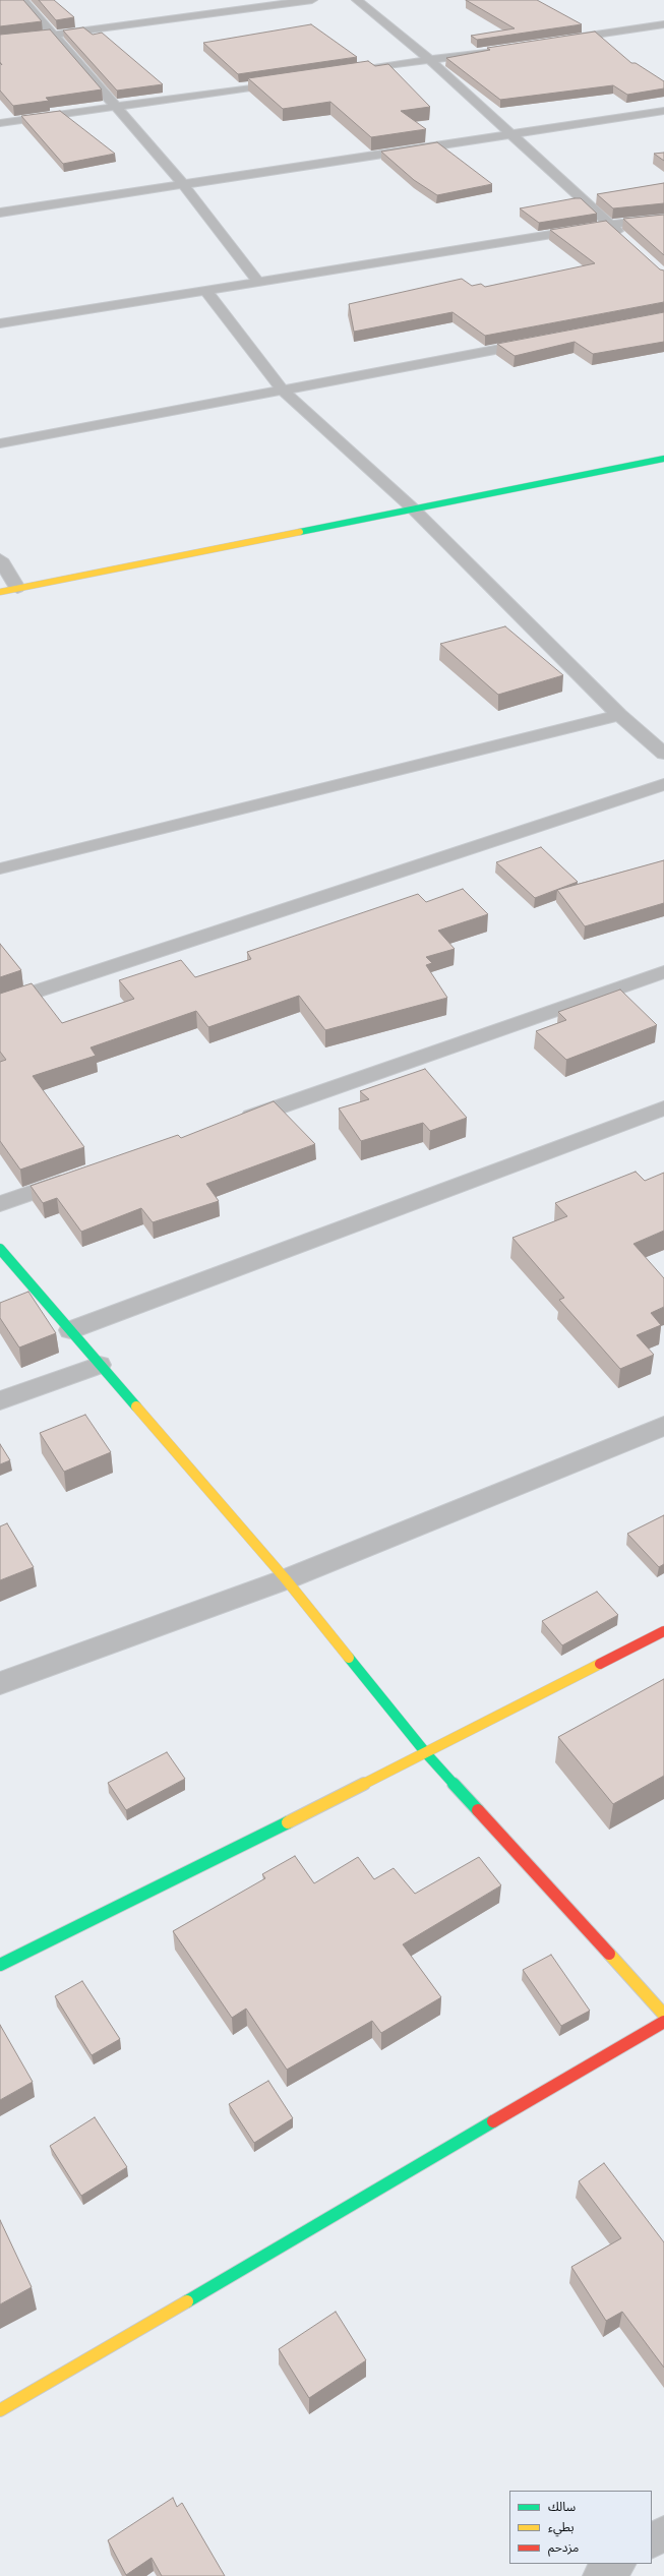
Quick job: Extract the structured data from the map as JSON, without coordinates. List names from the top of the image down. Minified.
{"legend":["سالك","بطيء","مزدحم"]}
